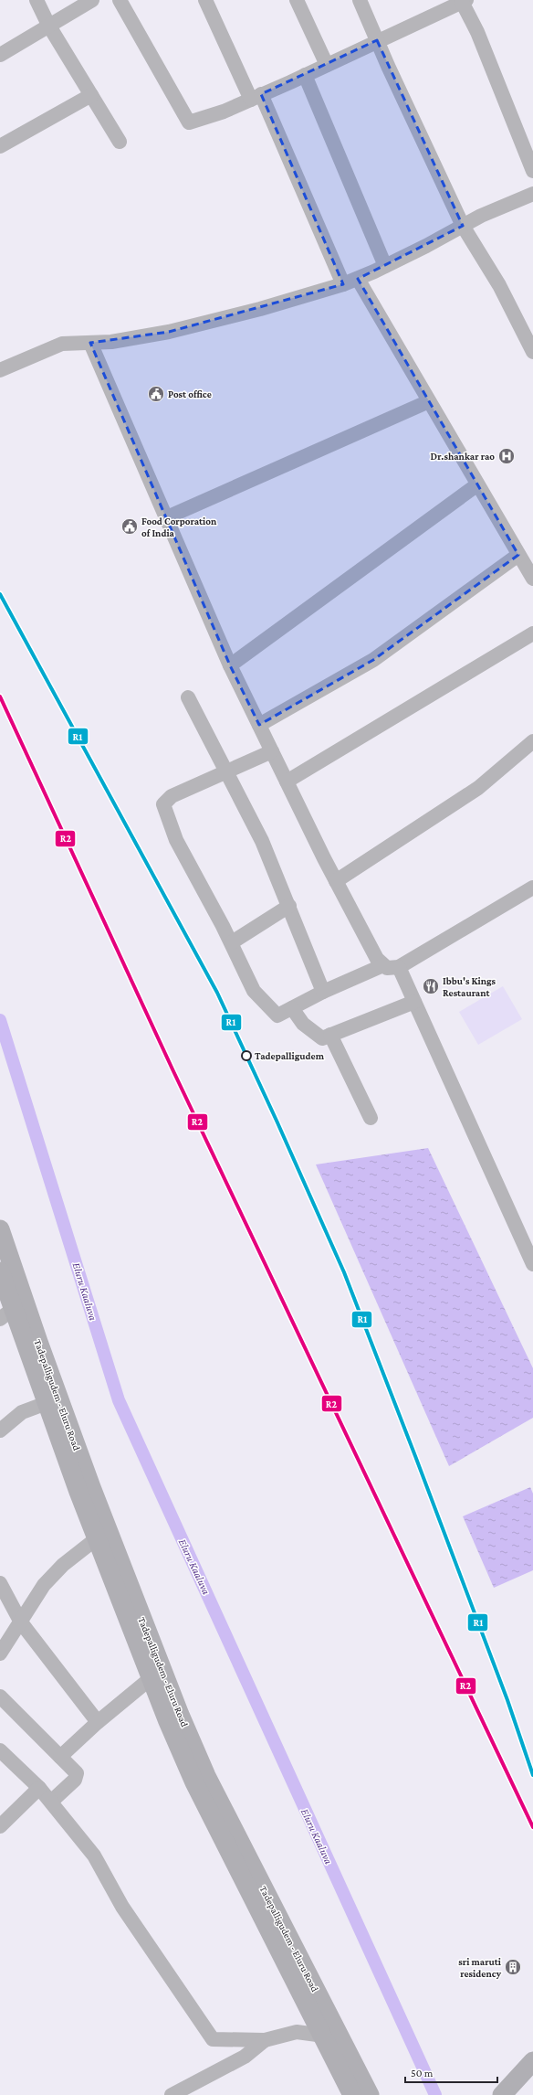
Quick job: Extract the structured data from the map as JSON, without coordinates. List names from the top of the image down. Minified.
{"streets":{"main road":["Tadepalligudem - Eluru Road"]},"water":["Eluru Kaaluva"],"places":{"public building":["Post office","Food Corporation of India"],"hospital":["Dr.shankar rao"],"restaurant":["Ibbu's Kings Restaurant"],"other":["Tadepalligudem"],"building":["sri maruti residency"]},"lines":["transit line R1","transit line R2"],"scale_bar":"50 m"}
